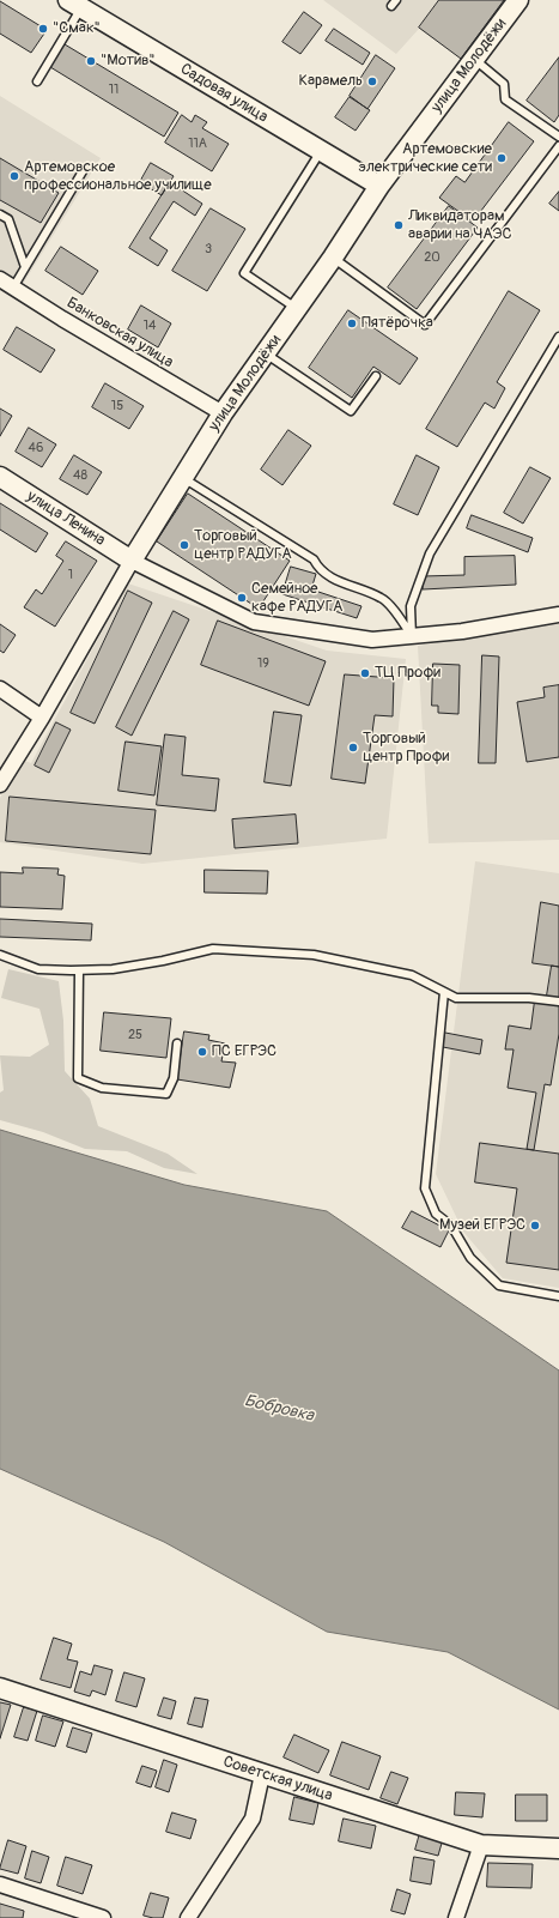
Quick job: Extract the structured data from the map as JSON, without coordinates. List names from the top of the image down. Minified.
{"streets":{"street":["улица Молодёжи","Садовая улица","Банковская улица","улица Ленина","Советская улица"]},"crossings":[["улица Молодёжи","Садовая улица"],["улица Молодёжи","Банковская улица"],["улица Молодёжи","улица Ленина"]],"water":["Бобровка"],"places":["\"Смак\"","\"Мотив\"","Карамель","Артемовские электрические сети","Артемовское профессиональное училище","Ликвидаторам аварии на ЧАЭС","Пятёрочка","Торговый центр РАДУГА","Семейное кафе РАДУГА","ТЦ Профи","Торговый центр Профи","ПС ЕГРЭС","Музей ЕГРЭС"],"house_numbers":["11","11А","3","20","14","15","46","48","1","19","25"]}
